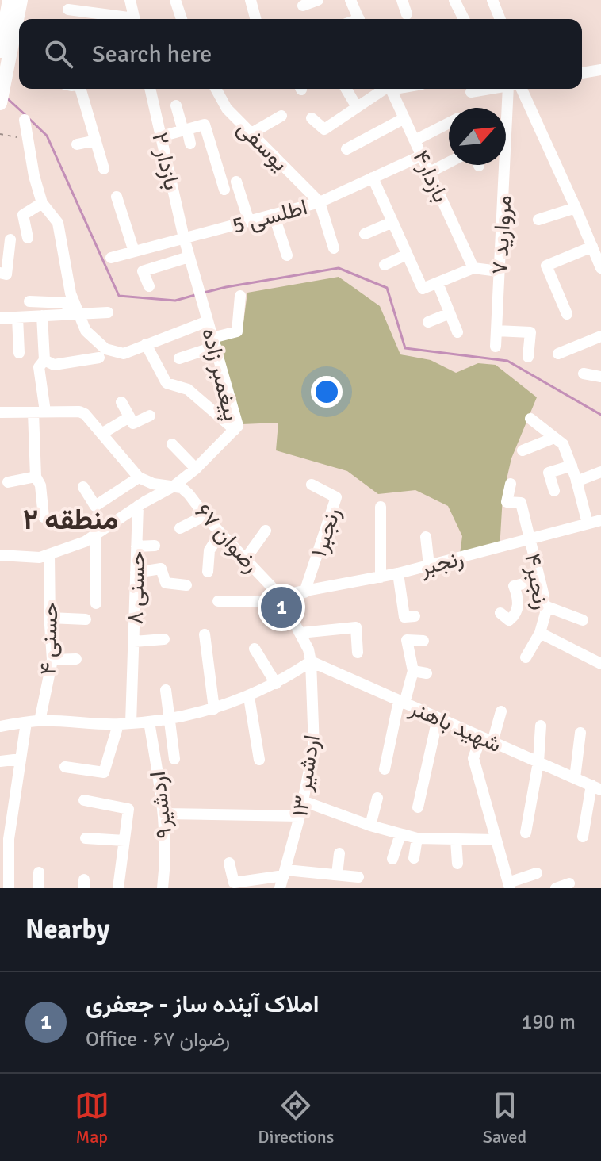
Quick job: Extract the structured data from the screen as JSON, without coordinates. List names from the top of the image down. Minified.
{"streets":{"street":["یوسفی","بازدار ۲","بازدار۴","اطلسی 5","مروارید ۷","پیغمبر زاده","رنجبر۱","رضوان ۶۷","رنجبر","رنجبر۴","حسنی ۸","حسنی ۴","شهید باهنر","اردشیر ۱۳","اردشیر۹"]},"crossings":[["یوسفی","اطلسی 5"],["بازدار ۲","اطلسی 5"],["بازدار ۲","پیغمبر زاده"],["بازدار۴","اطلسی 5"],["اطلسی 5","پیغمبر زاده"],["پیغمبر زاده","رضوان ۶۷"],["پیغمبر زاده","حسنی ۸"],["پیغمبر زاده","حسنی ۴"],["رنجبر۱","رنجبر"],["رضوان ۶۷","رنجبر"],["رضوان ۶۷","شهید باهنر"],["رضوان ۶۷","اردشیر ۱۳"],["رنجبر","رنجبر۴"],["شهید باهنر","اردشیر ۱۳"]],"districts":["منطقه ۲"],"north":"top right","page":{"search":"Search here","pins":"1","heading":"Nearby","list":[{"mark":"1","name":"املاک آینده ساز - جعفری","note":"Office · رضوان ۶۷","value":"190 m"}],"nav":["Map","Directions","Saved"]}}
